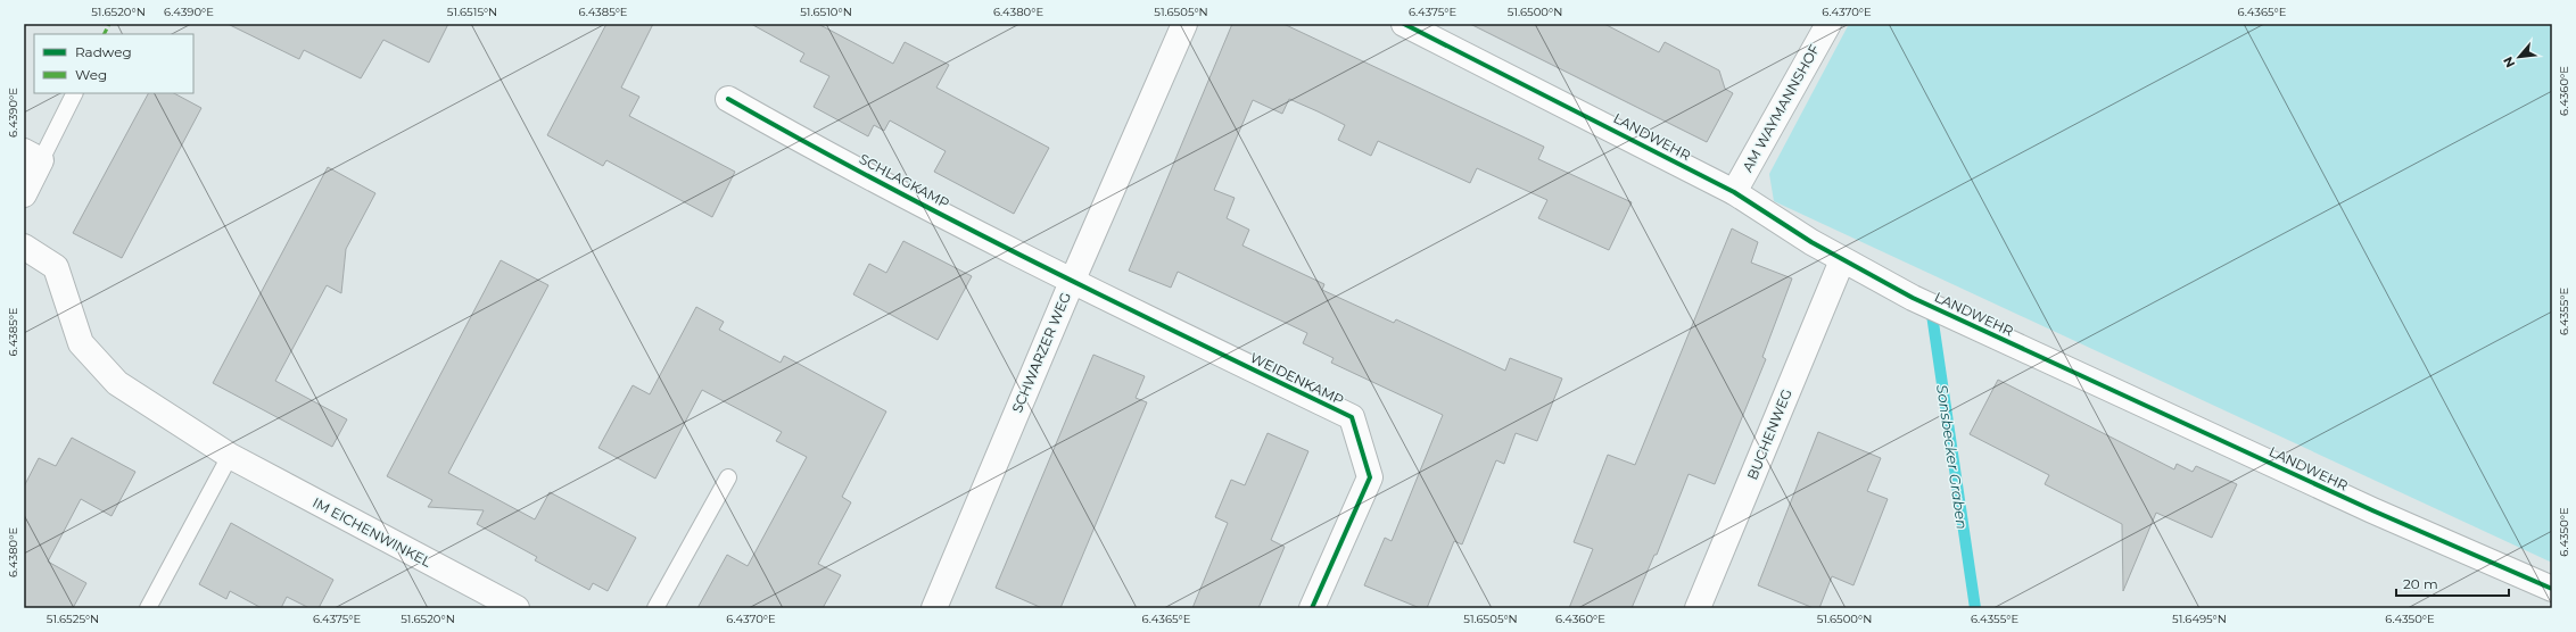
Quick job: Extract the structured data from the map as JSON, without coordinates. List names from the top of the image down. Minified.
{"streets":{"street":["AM WAYMANNSHOF","LANDWEHR","SCHLAGKAMP","SCHWARZER WEG","WEIDENKAMP","BUCHENWEG","IM EICHENWINKEL"]},"crossings":[["AM WAYMANNSHOF","LANDWEHR"],["LANDWEHR","BUCHENWEG"],["SCHLAGKAMP","SCHWARZER WEG"],["SCHLAGKAMP","WEIDENKAMP"],["SCHWARZER WEG","WEIDENKAMP"]],"water":["Sonsbecker Graben"],"legend":["Radweg","Weg"],"scale_bar":"20 m","north":"bottom left","coordinates":["51.6520°N","6.4390°E","51.6515°N","6.4385°E","51.6510°N","6.4380°E","51.6505°N","6.4375°E","51.6500°N","6.4370°E","6.4365°E","6.4360°E","6.4355°E","6.4350°E","51.6525°N","51.6495°N"]}
